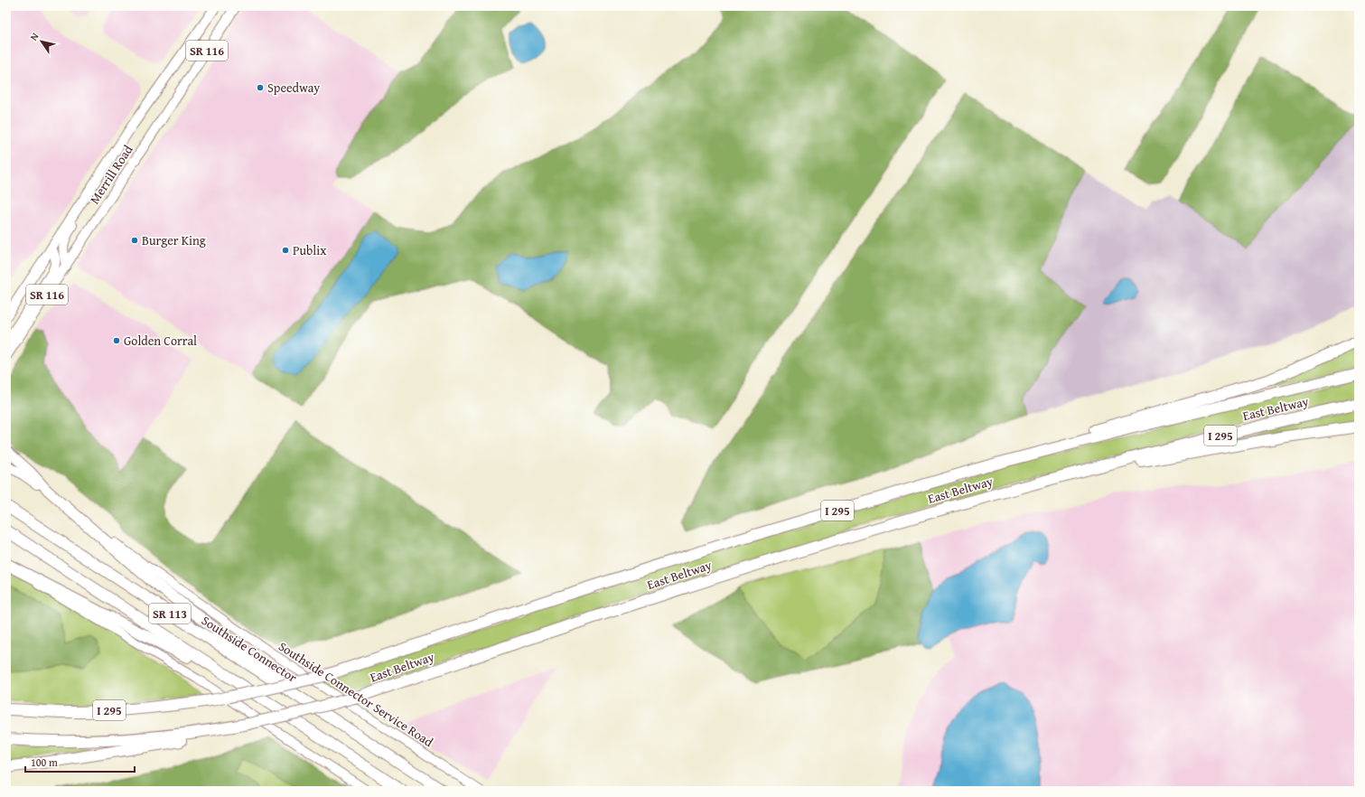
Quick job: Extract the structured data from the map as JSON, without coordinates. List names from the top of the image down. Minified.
{"streets":{"highway":["East Beltway","I 295","SR 113","Southside Connector"],"main road":["SR 116","Merrill Road"],"street":["Southside Connector Service Road"]},"places":["Speedway","Burger King","Publix","Golden Corral"],"scale_bar":"100 m","north":"top left"}
